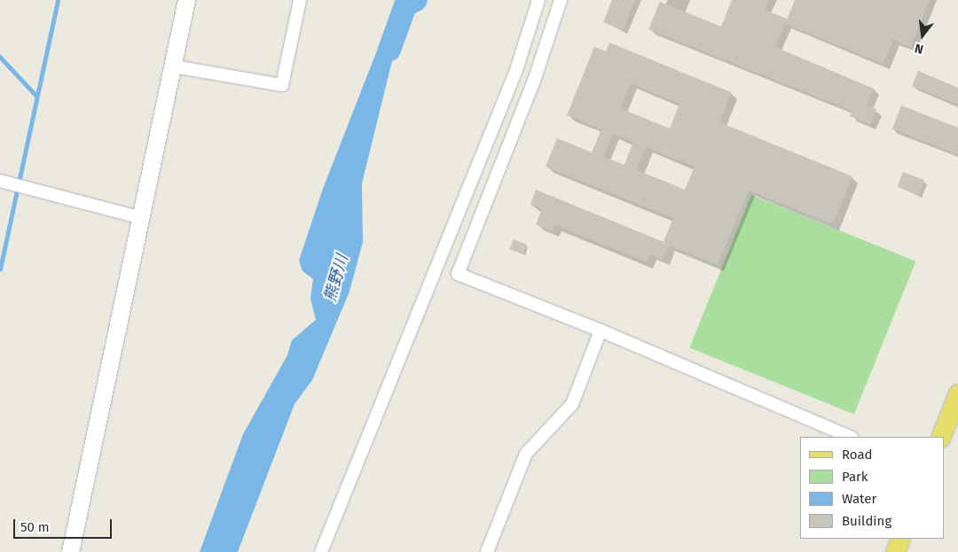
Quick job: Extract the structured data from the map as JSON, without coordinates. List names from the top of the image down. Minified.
{"water":["熊野川"],"legend":["Road","Park","Water","Building"],"scale_bar":"50 m","north":"bottom"}
